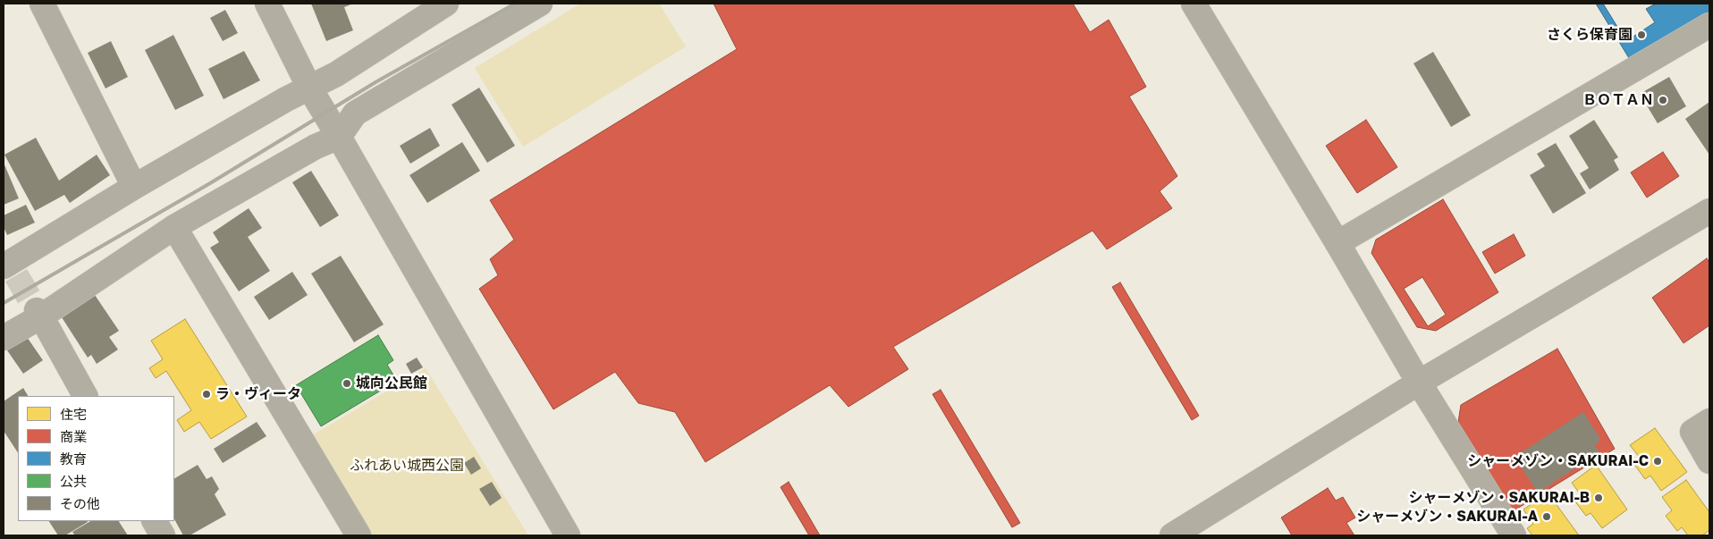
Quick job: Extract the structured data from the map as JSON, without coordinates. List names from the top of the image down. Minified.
{"parks":["ふれあい城西公園"],"places":["さくら保育園","ＢＯＴＡＮ","城向公民館","ラ・ヴィータ","シャーメゾン・SAKURAI-C","シャーメゾン・SAKURAI-B","シャーメゾン・SAKURAI-A"],"legend":["住宅","商業","教育","公共","その他"]}
